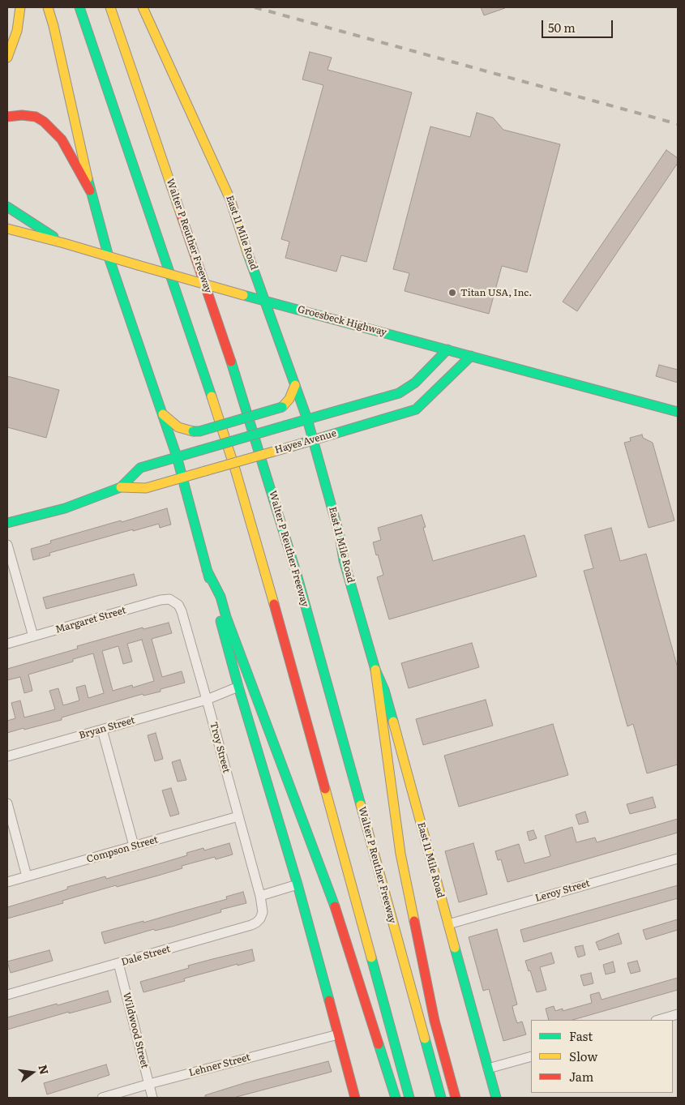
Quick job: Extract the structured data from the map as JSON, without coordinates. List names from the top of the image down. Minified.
{"streets":{"main road":["East 11 Mile Road","Walter P Reuther Freeway","Groesbeck Highway","Hayes Avenue"],"street":["Margaret Street","Bryan Street","Troy Street","Compson Street","Leroy Street","Dale Street","Wildwood Street","Lehner Street"]},"crossings":[["East 11 Mile Road","Groesbeck Highway"],["East 11 Mile Road","Hayes Avenue"],["East 11 Mile Road","Leroy Street"],["Groesbeck Highway","Hayes Avenue"],["Margaret Street","Troy Street"],["Bryan Street","Troy Street"],["Troy Street","Compson Street"],["Troy Street","Dale Street"],["Dale Street","Wildwood Street"],["Wildwood Street","Lehner Street"]],"places":["Titan USA, Inc."],"legend":["Fast","Slow","Jam"],"scale_bar":"50 m","north":"right"}
